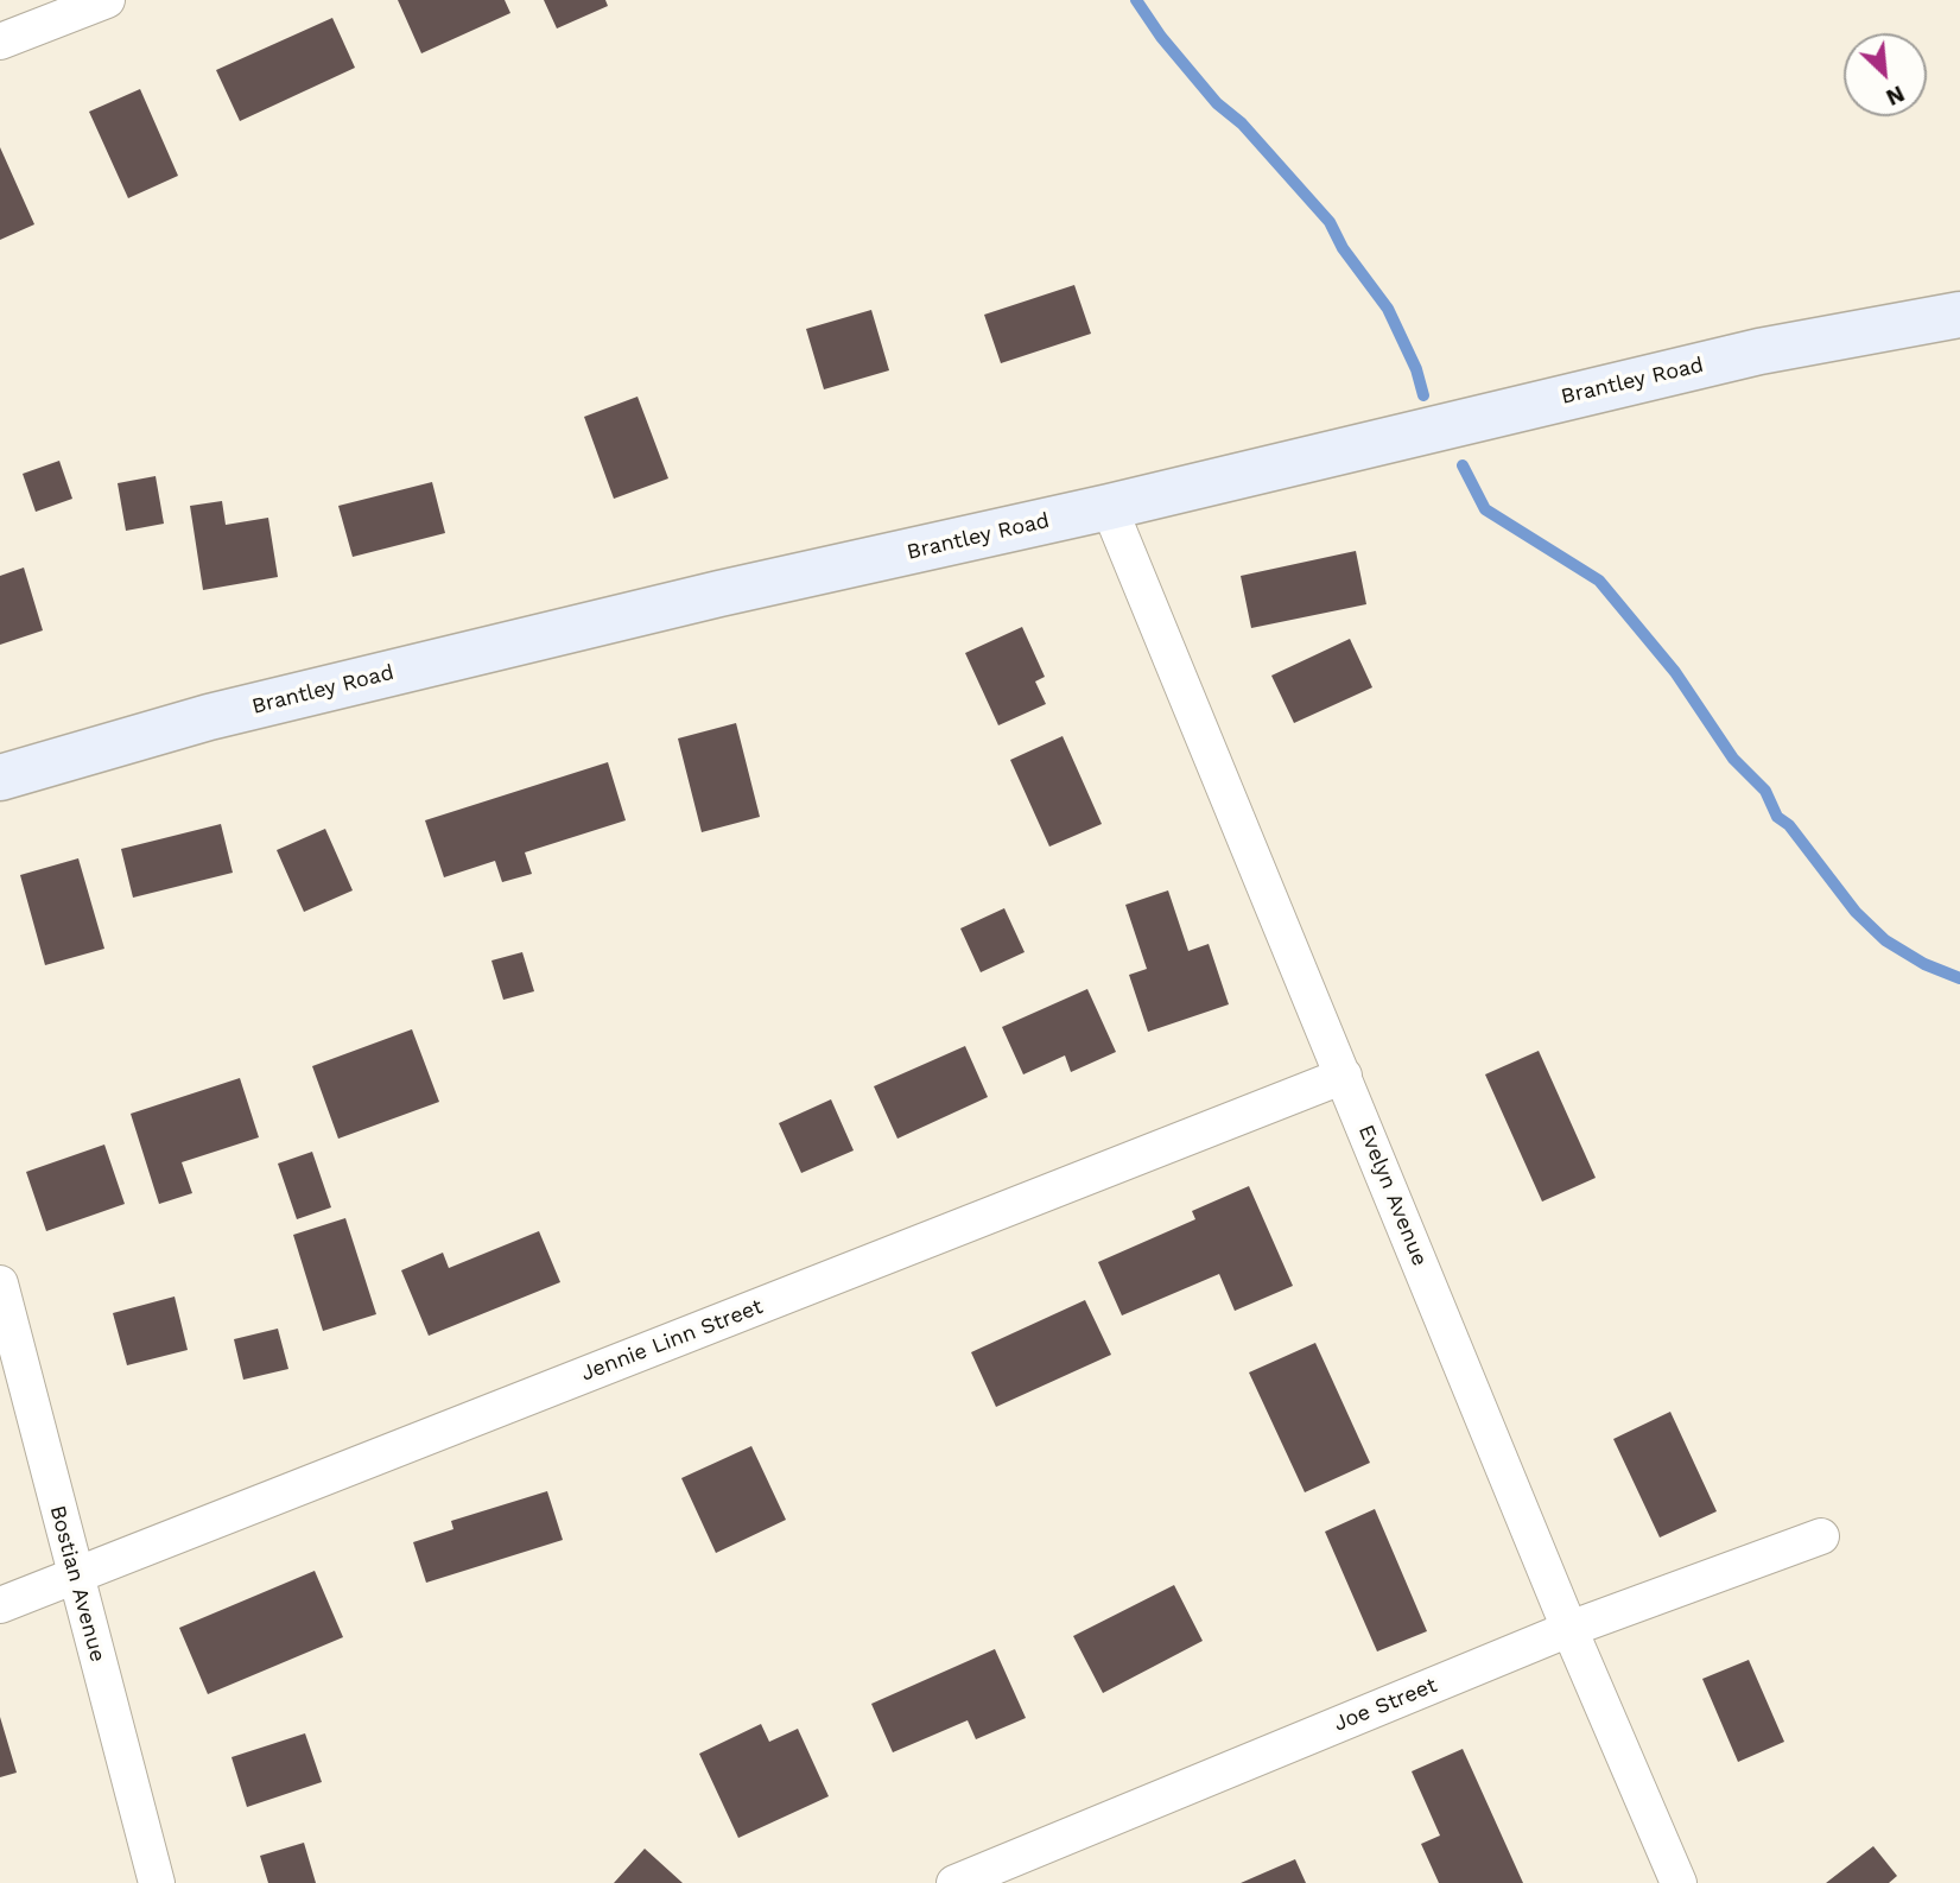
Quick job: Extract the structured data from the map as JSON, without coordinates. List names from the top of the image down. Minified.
{"streets":{"street":["Brantley Road","Evelyn Avenue","Jennie Linn Street","Bostian Avenue","Joe Street"]},"crossings":[["Brantley Road","Evelyn Avenue"],["Evelyn Avenue","Jennie Linn Street"],["Evelyn Avenue","Joe Street"],["Jennie Linn Street","Bostian Avenue"]],"north":"bottom right"}
